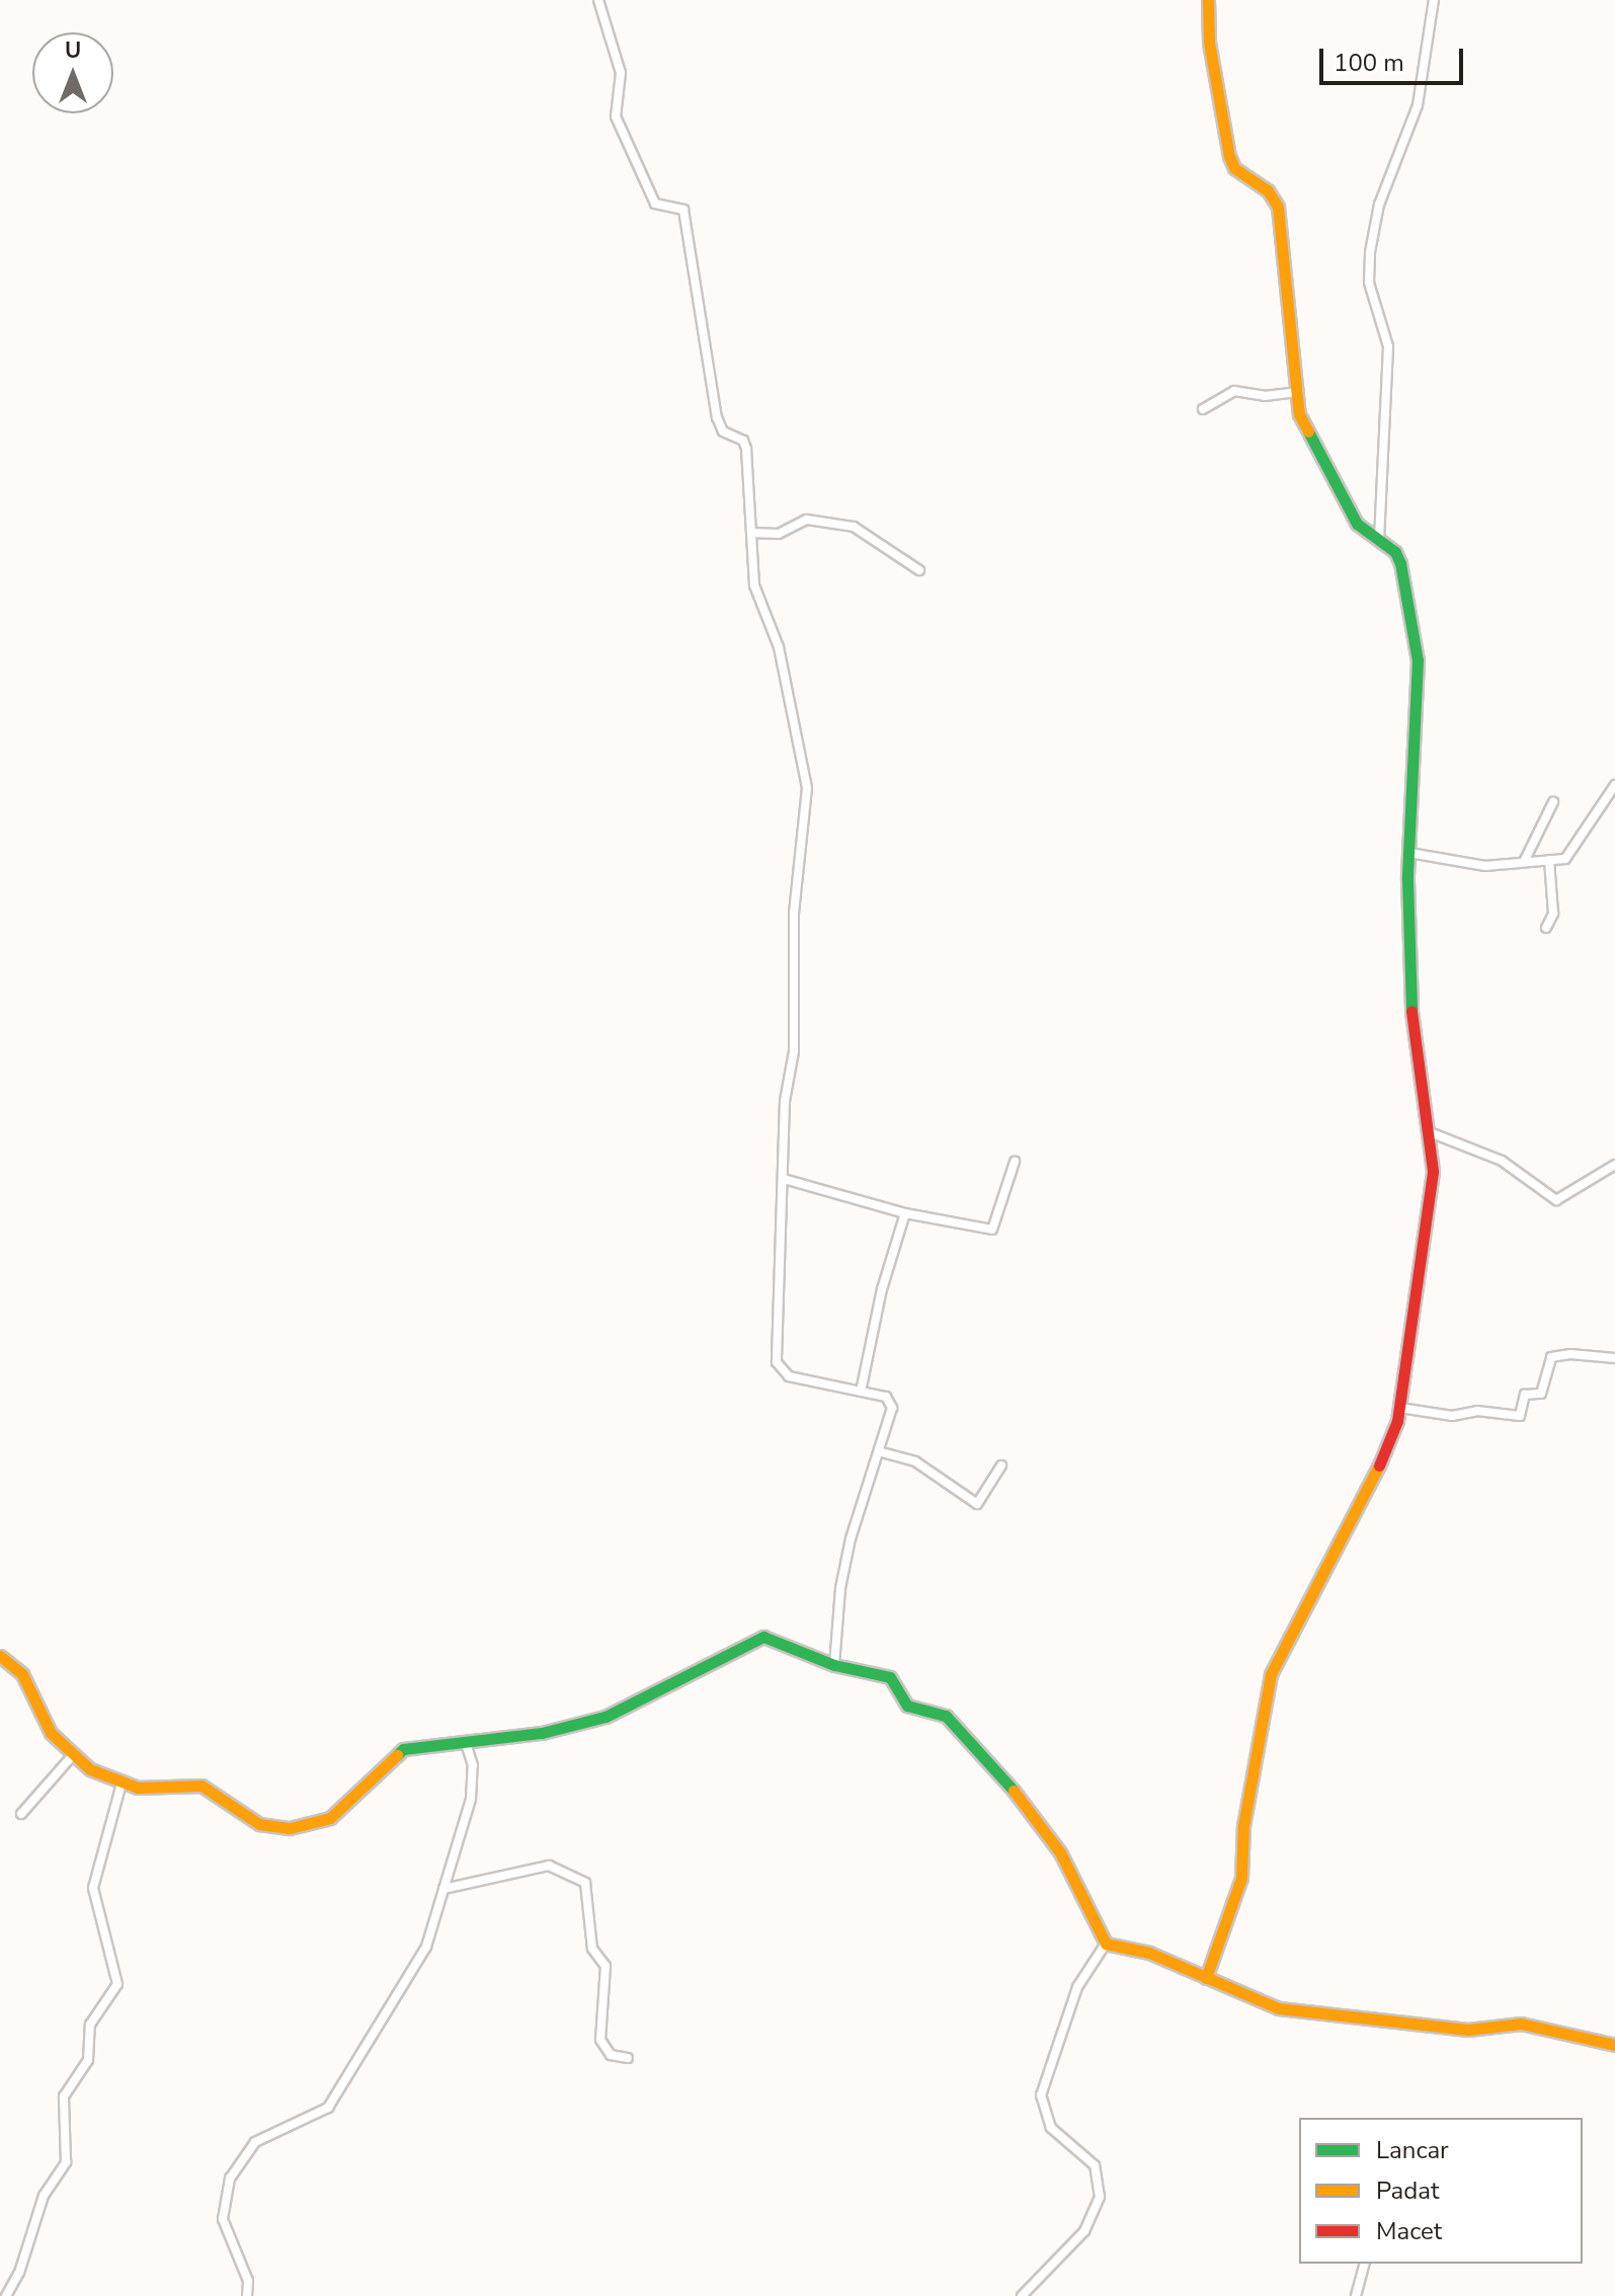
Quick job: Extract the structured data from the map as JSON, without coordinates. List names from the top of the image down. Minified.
{"legend":["Lancar","Padat","Macet"],"scale_bar":"100 m","north":"top"}
